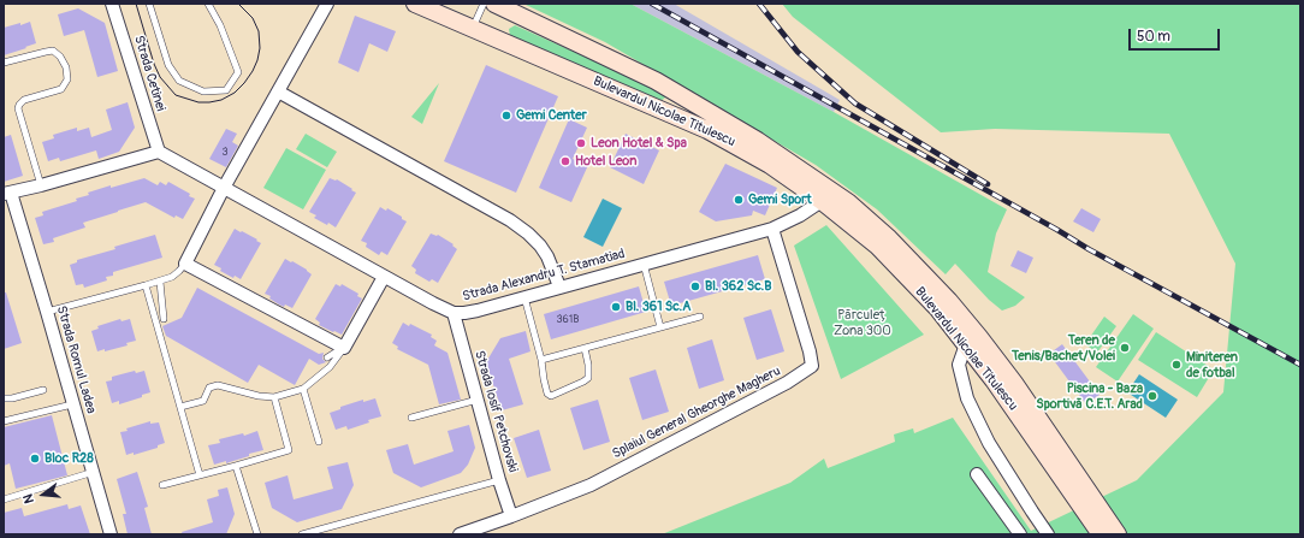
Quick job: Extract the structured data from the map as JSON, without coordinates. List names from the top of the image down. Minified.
{"streets":{"main road":["Bulevardul Nicolae Titulescu"],"street":["Strada Cetinei","Strada Alexandru T. Stamatiad","Strada Romul Ladea","Strada Iosif Petchovski","Splaiul General Gheorghe Magheru"]},"crossings":[["Strada Cetinei","Strada Alexandru T. Stamatiad"],["Bulevardul Nicolae Titulescu","Strada Alexandru T. Stamatiad"],["Strada Alexandru T. Stamatiad","Strada Iosif Petchovski"],["Strada Alexandru T. Stamatiad","Splaiul General Gheorghe Magheru"],["Strada Iosif Petchovski","Splaiul General Gheorghe Magheru"]],"parks":["Părculeț Zona 300"],"places":["Gemi Center","Leon Hotel & Spa","Hotel Leon","Gemi Sport","Bl. 362 Sc.B","Bl. 361 Sc.A","Teren de Tenis/Bachet/Volei","Miniteren de fotbal","Piscina - Baza Sportivă C.E.T. Arad","Bloc R28"],"house_numbers":["3","361B"],"scale_bar":"50 m","north":"left"}
